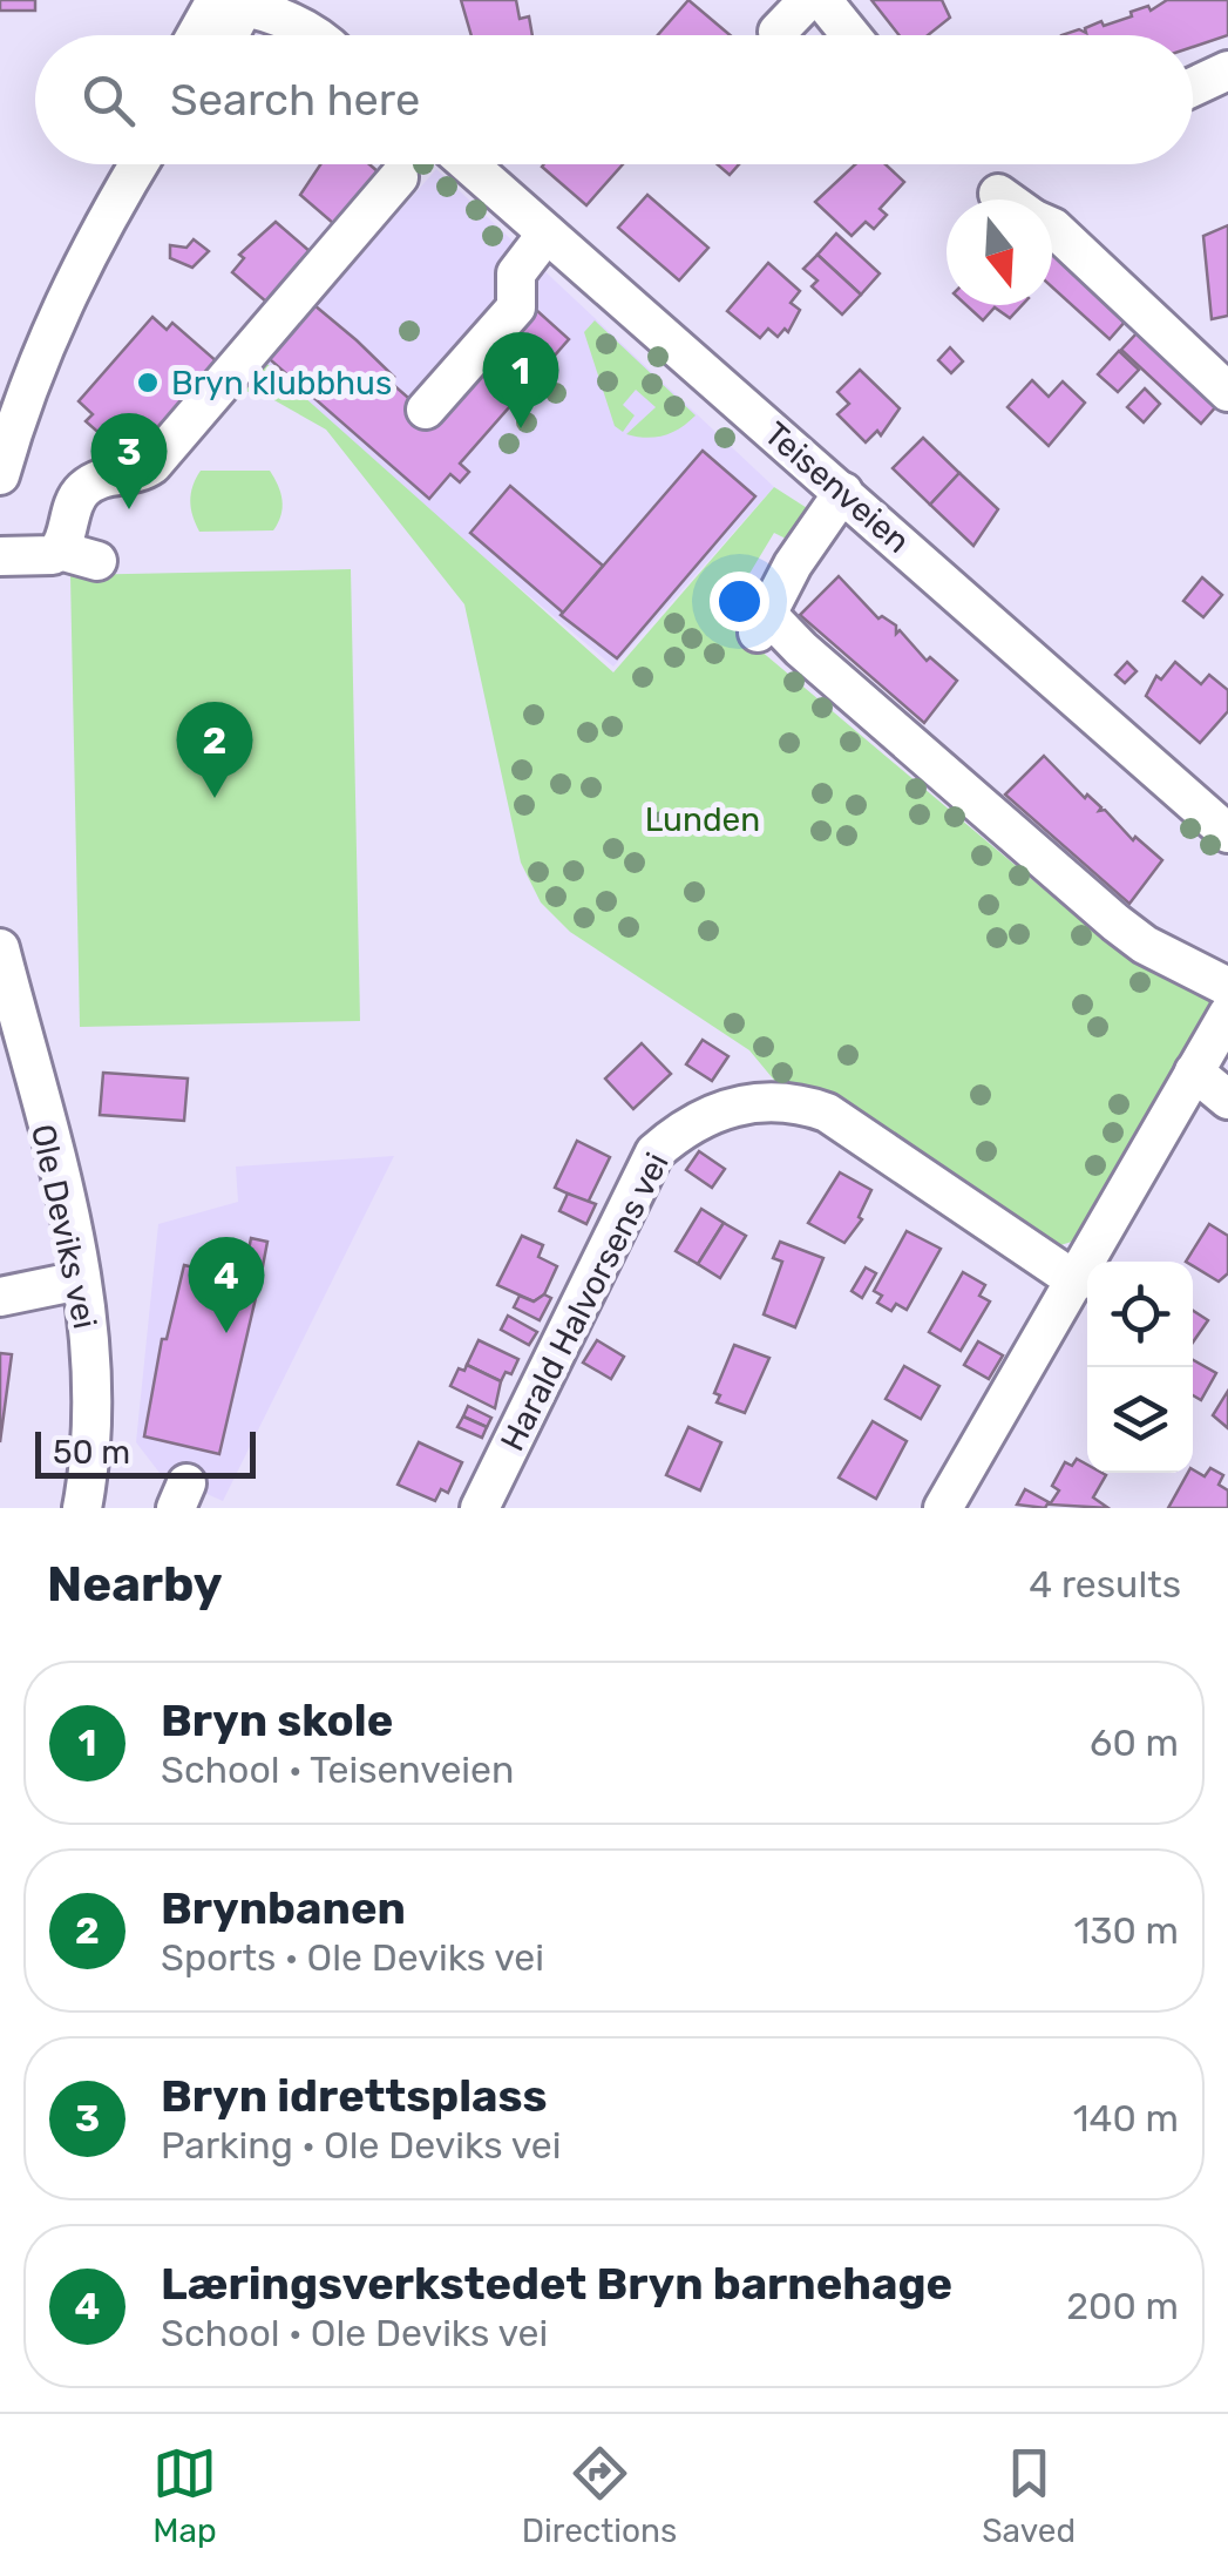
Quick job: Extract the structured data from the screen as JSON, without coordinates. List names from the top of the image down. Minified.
{"streets":{"street":["Teisenveien","Ole Deviks vei","Harald Halvorsens vei"]},"parks":["Lunden"],"places":["Bryn klubbhus"],"scale_bar":"50 m","north":"bottom","page":{"search":"Search here","pins":["1","3","2","4"],"scale":"50 m","heading":["Nearby","4 results"],"list":[{"mark":"1","name":"Bryn skole","note":"School · Teisenveien","value":"60 m"},{"mark":"2","name":"Brynbanen","note":"Sports · Ole Deviks vei","value":"130 m"},{"mark":"3","name":"Bryn idrettsplass","note":"Parking · Ole Deviks vei","value":"140 m"},{"mark":"4","name":"Læringsverkstedet Bryn barnehage","note":"School · Ole Deviks vei","value":"200 m"}],"nav":["Map","Directions","Saved"]}}
